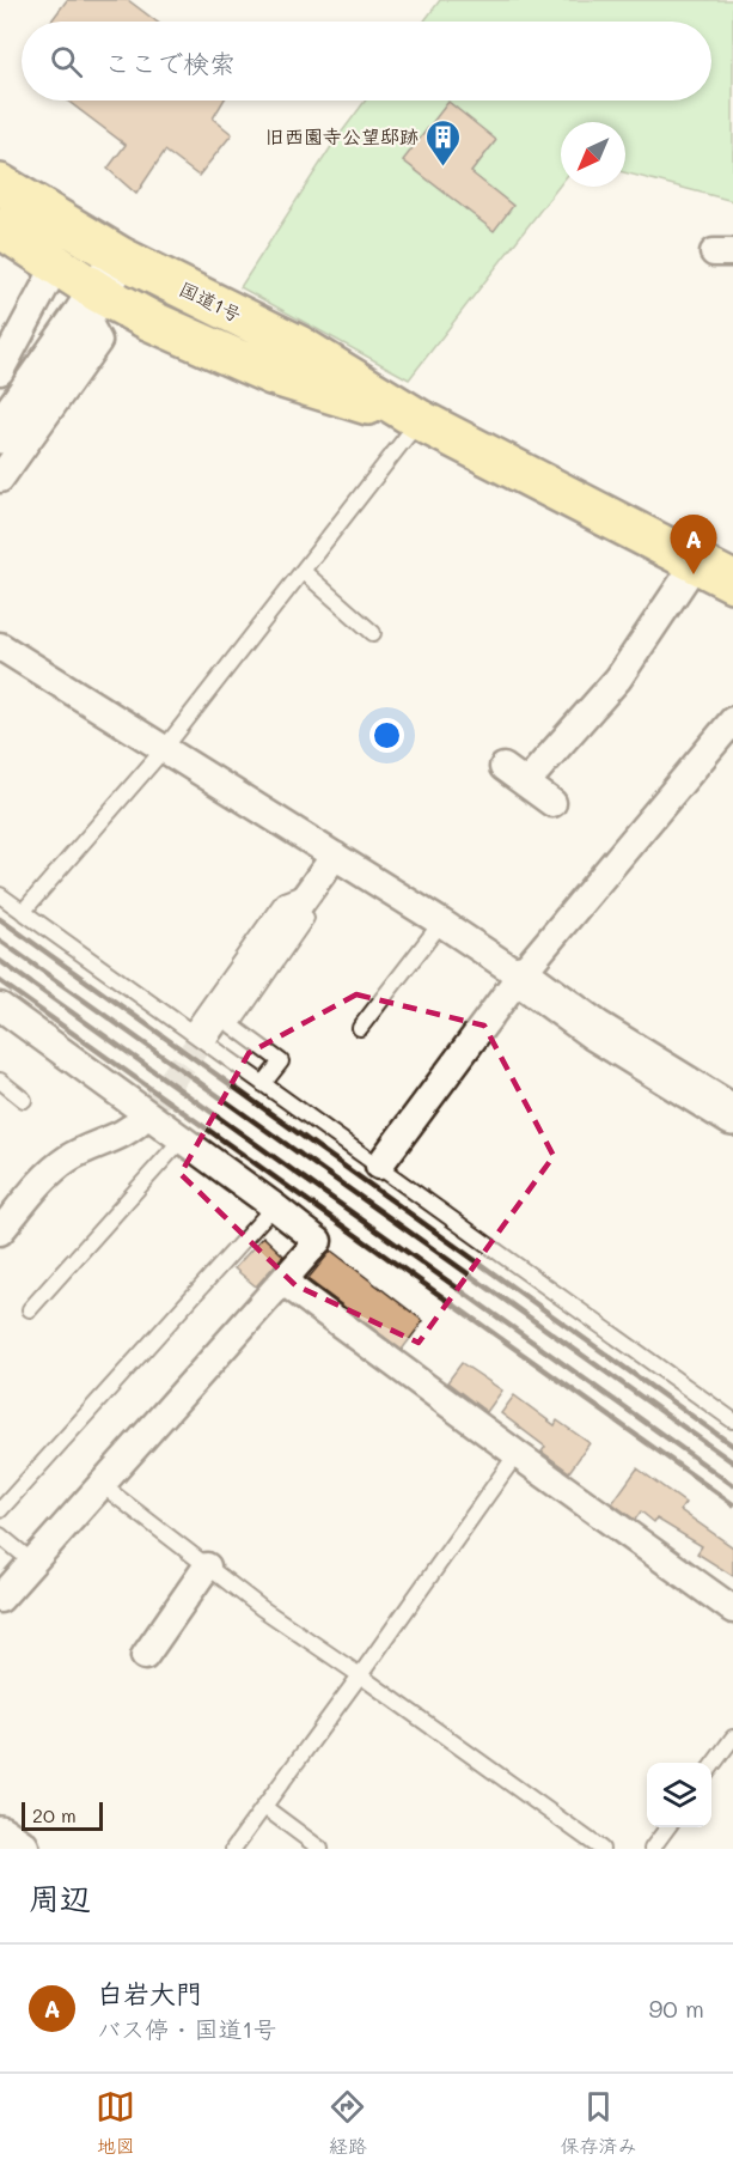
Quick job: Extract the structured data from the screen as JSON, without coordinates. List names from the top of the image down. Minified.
{"streets":{"highway":["国道1号"]},"places":{"building":["旧西園寺公望邸跡"]},"scale_bar":"20 m","north":"bottom left","page":{"search":"ここで検索","pins":"A","scale":"20 m","heading":"周辺","list":[{"mark":"A","name":"白岩大門","note":"バス停 · 国道1号","value":"90 m"}],"nav":["地図","経路","保存済み"]}}
